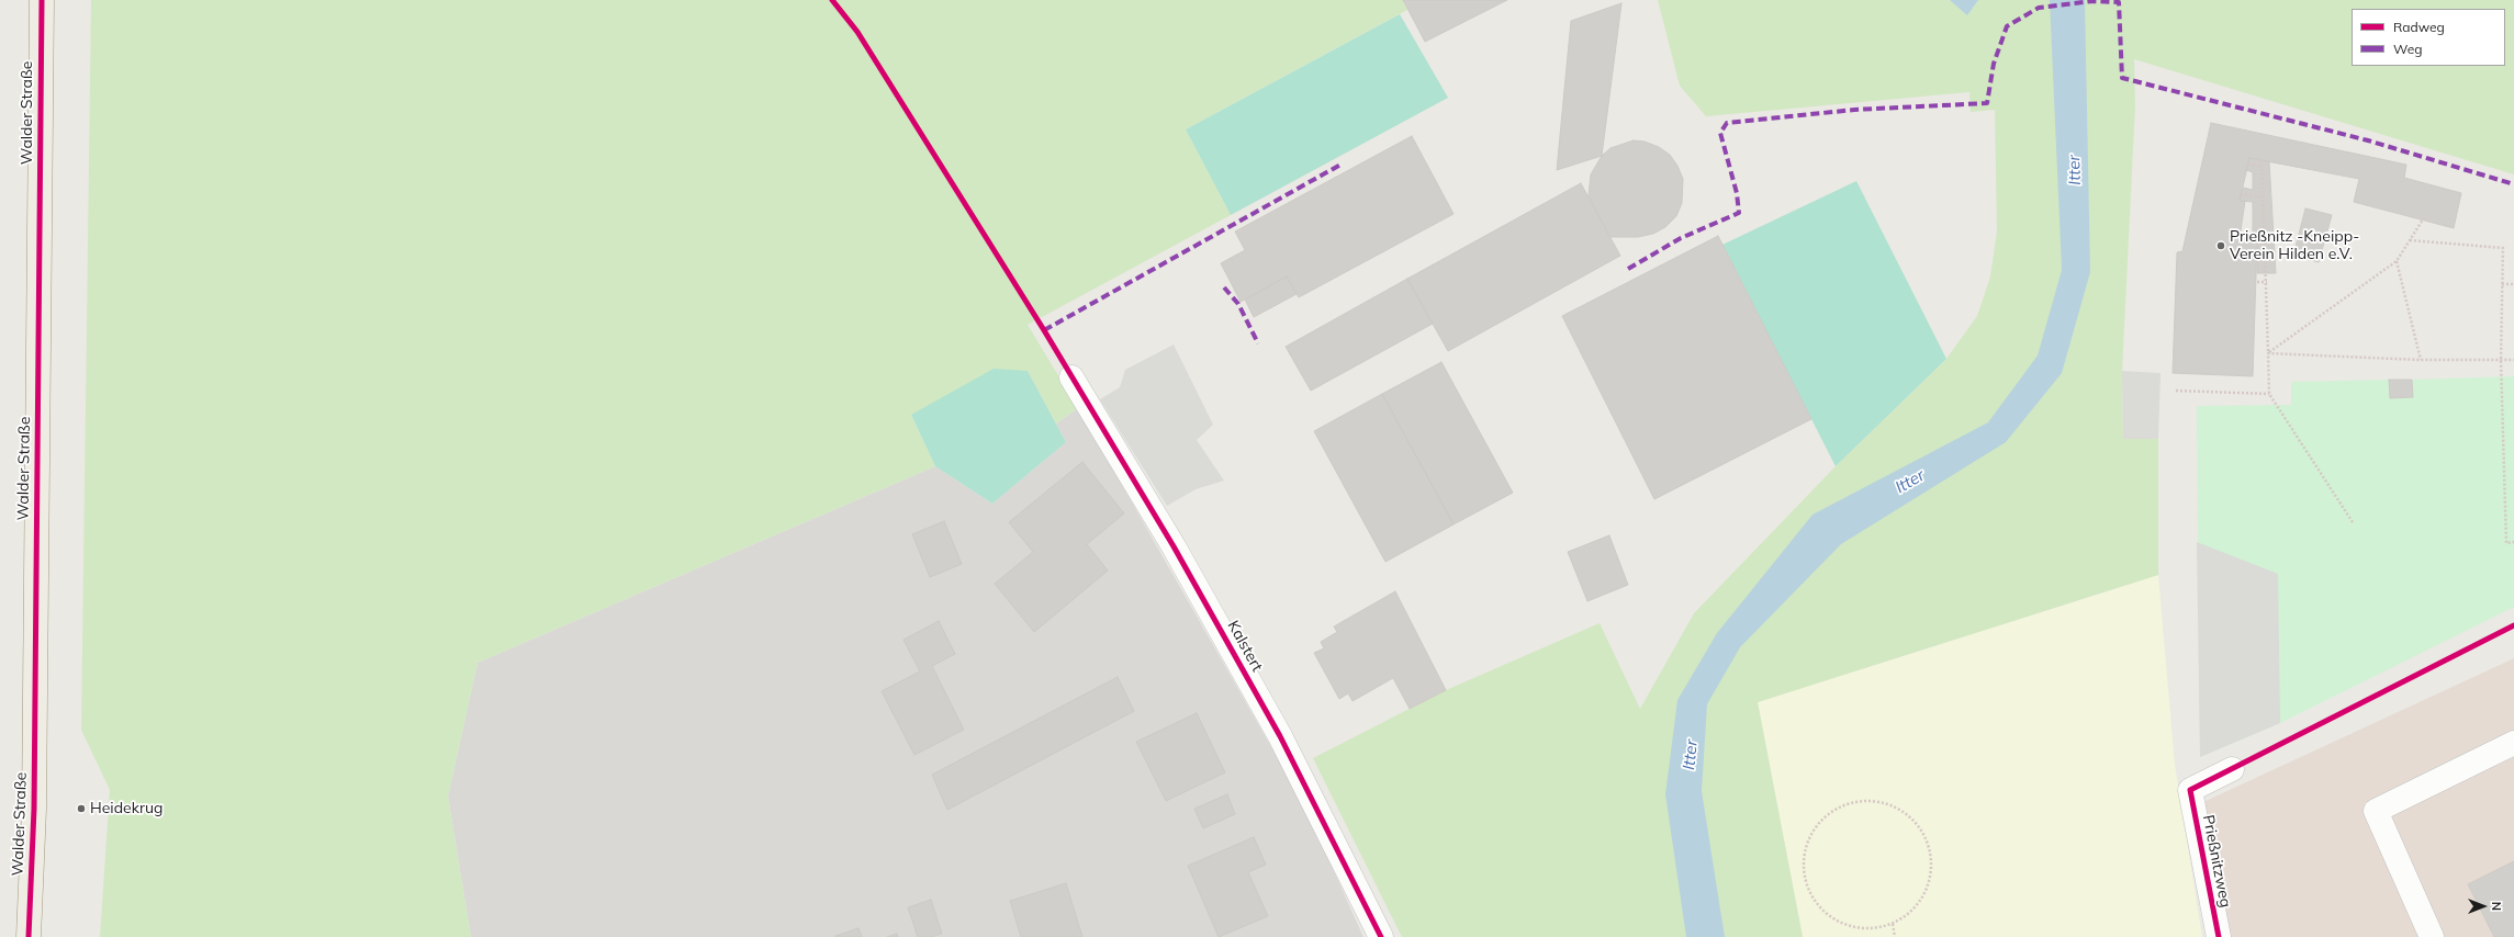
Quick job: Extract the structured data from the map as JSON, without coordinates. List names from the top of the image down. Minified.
{"streets":{"main road":["Walder Straße"],"street":["Kalstert","Prießnitzweg"]},"water":["Itter"],"places":["Prießnitz -Kneipp- Verein Hilden e.V.","Heidekrug"],"legend":["Radweg","Weg"],"north":"right"}
